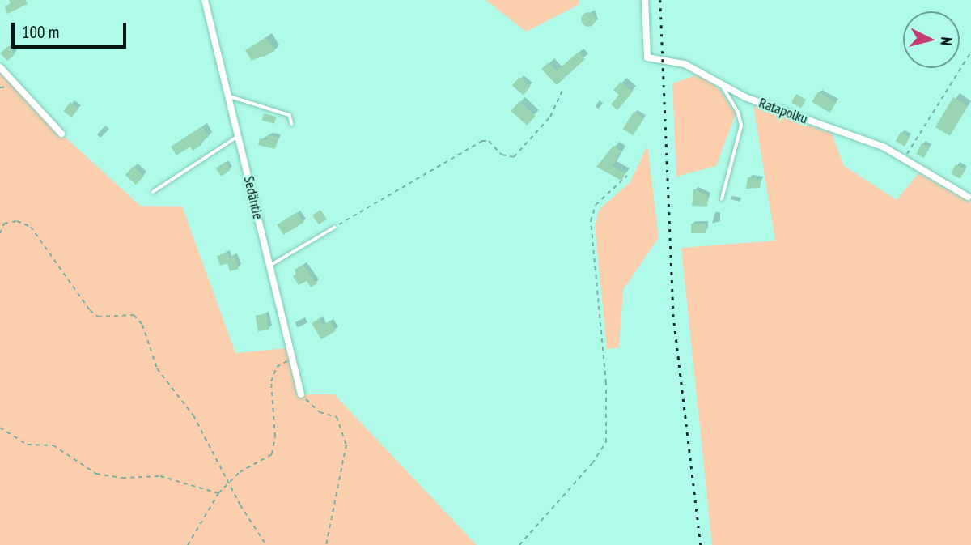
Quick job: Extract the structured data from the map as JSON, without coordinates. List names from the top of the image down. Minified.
{"streets":{"street":["Ratapolku","Sedäntie"]},"scale_bar":"100 m","north":"right"}
